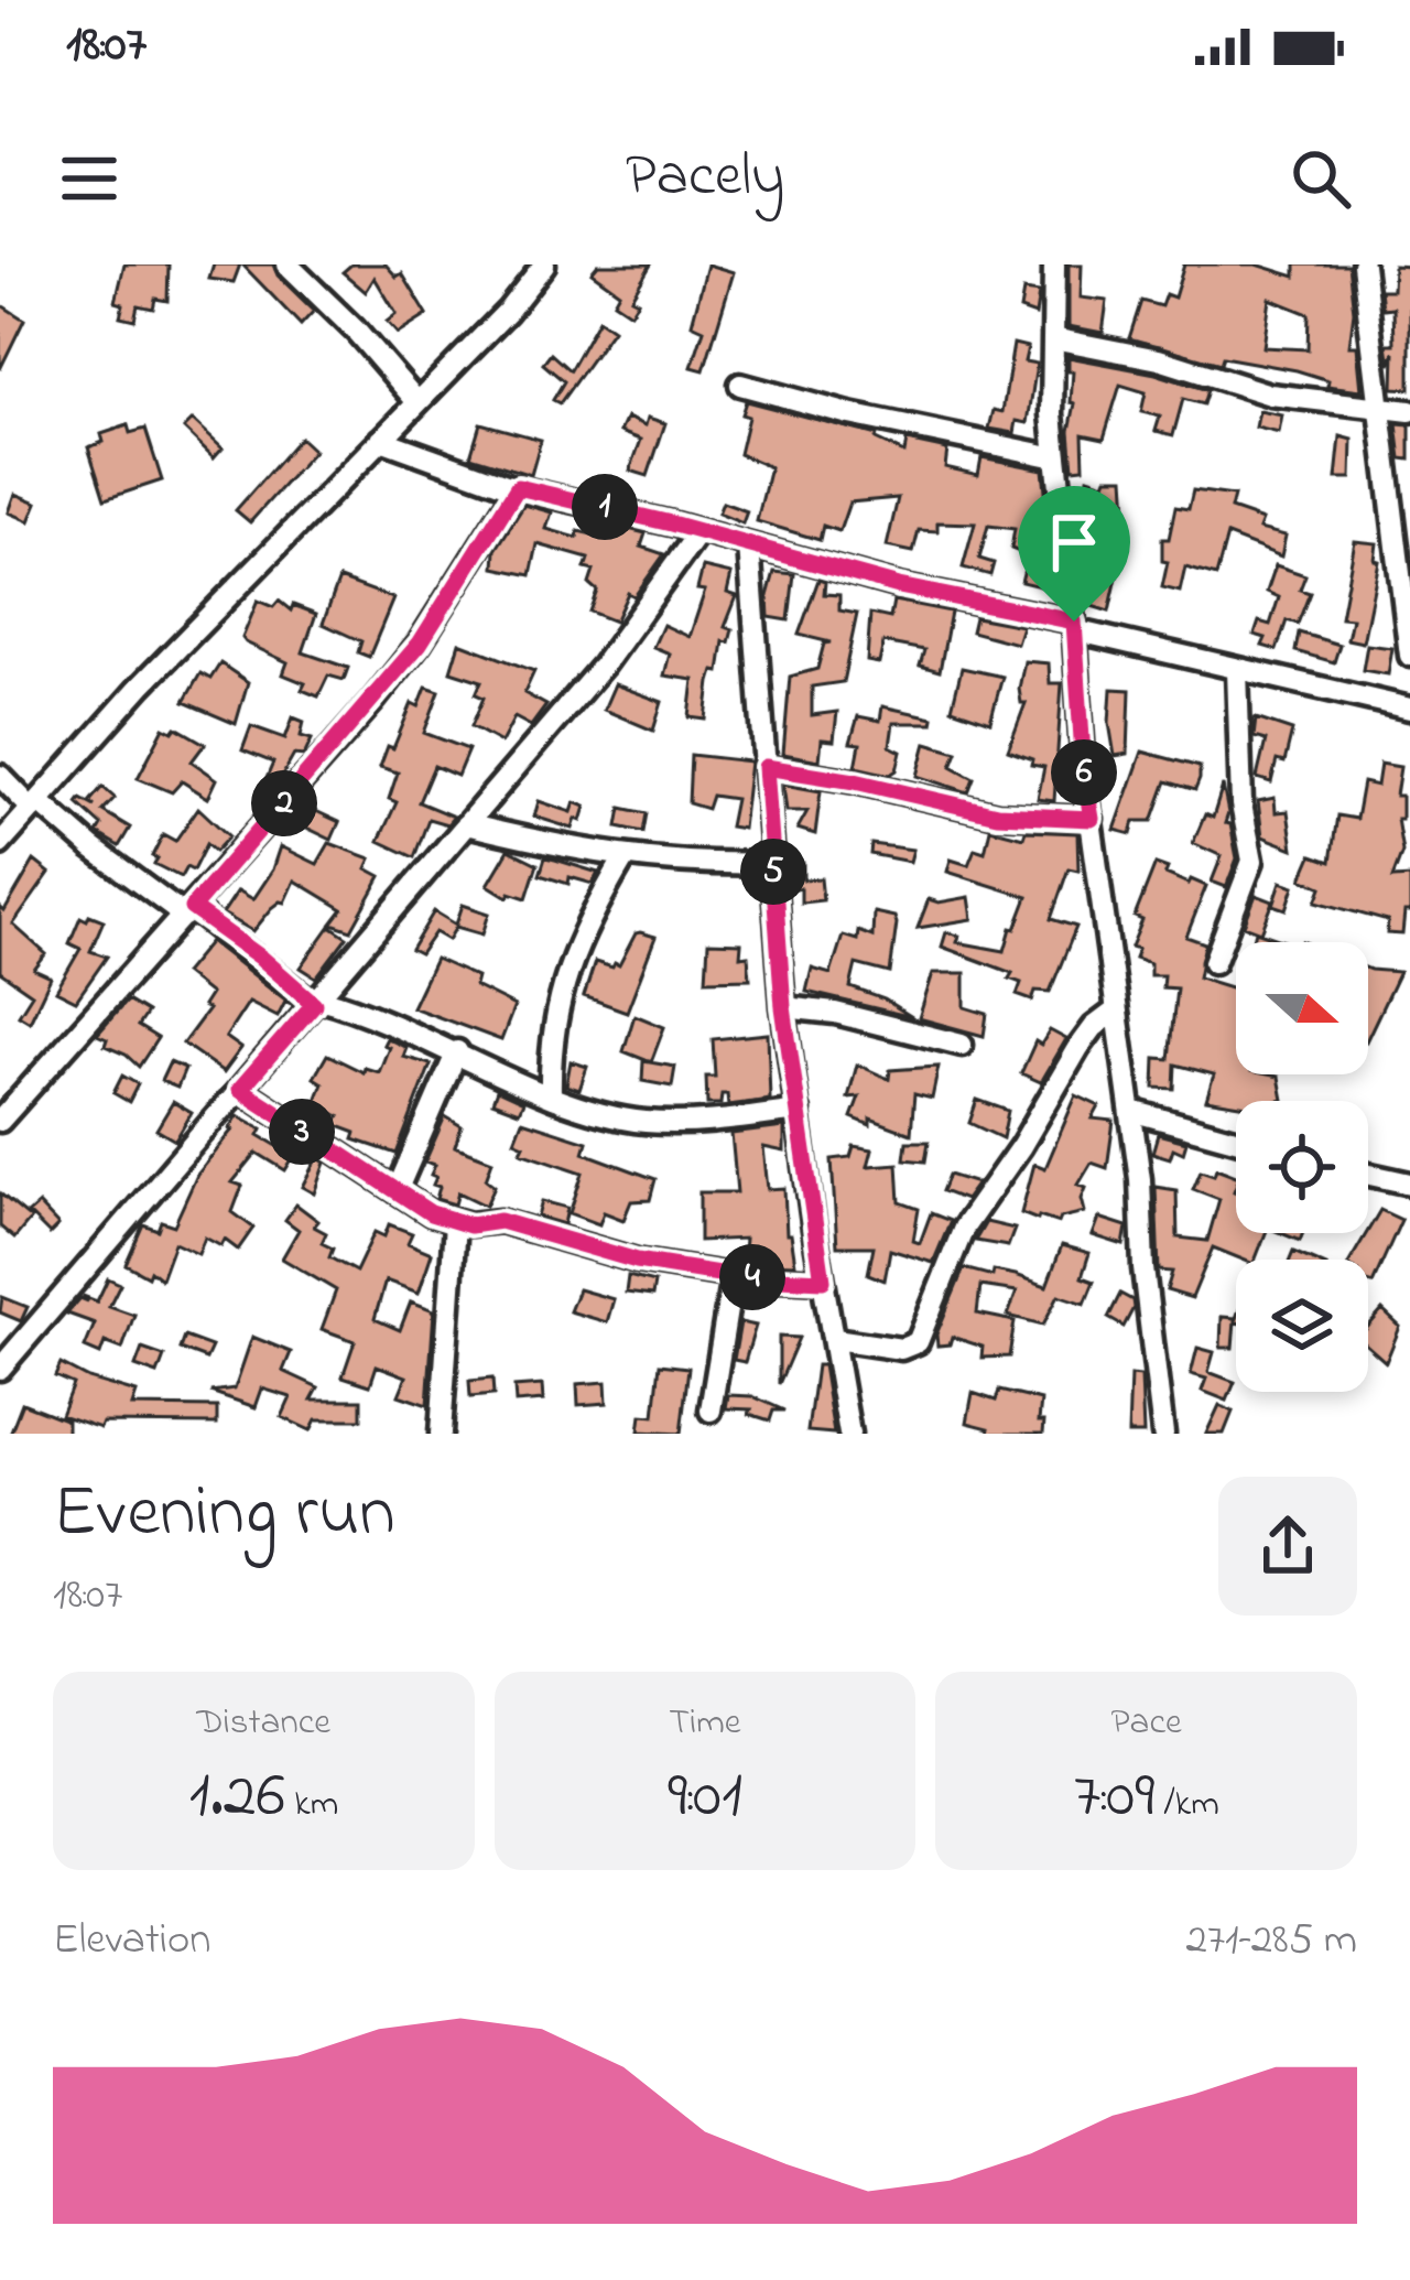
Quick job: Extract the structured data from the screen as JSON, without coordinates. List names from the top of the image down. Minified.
{"north":"right","page":{"status":"18:07","header":"Pacely","pins":["1","6","2","5","3","4"],"heading":["Evening run","18:07"],"stats":[["Distance","1.26 km"],["Time","9:01"],["Pace","7:09 /km"]],"chart":["Elevation","271–285 m"]}}
